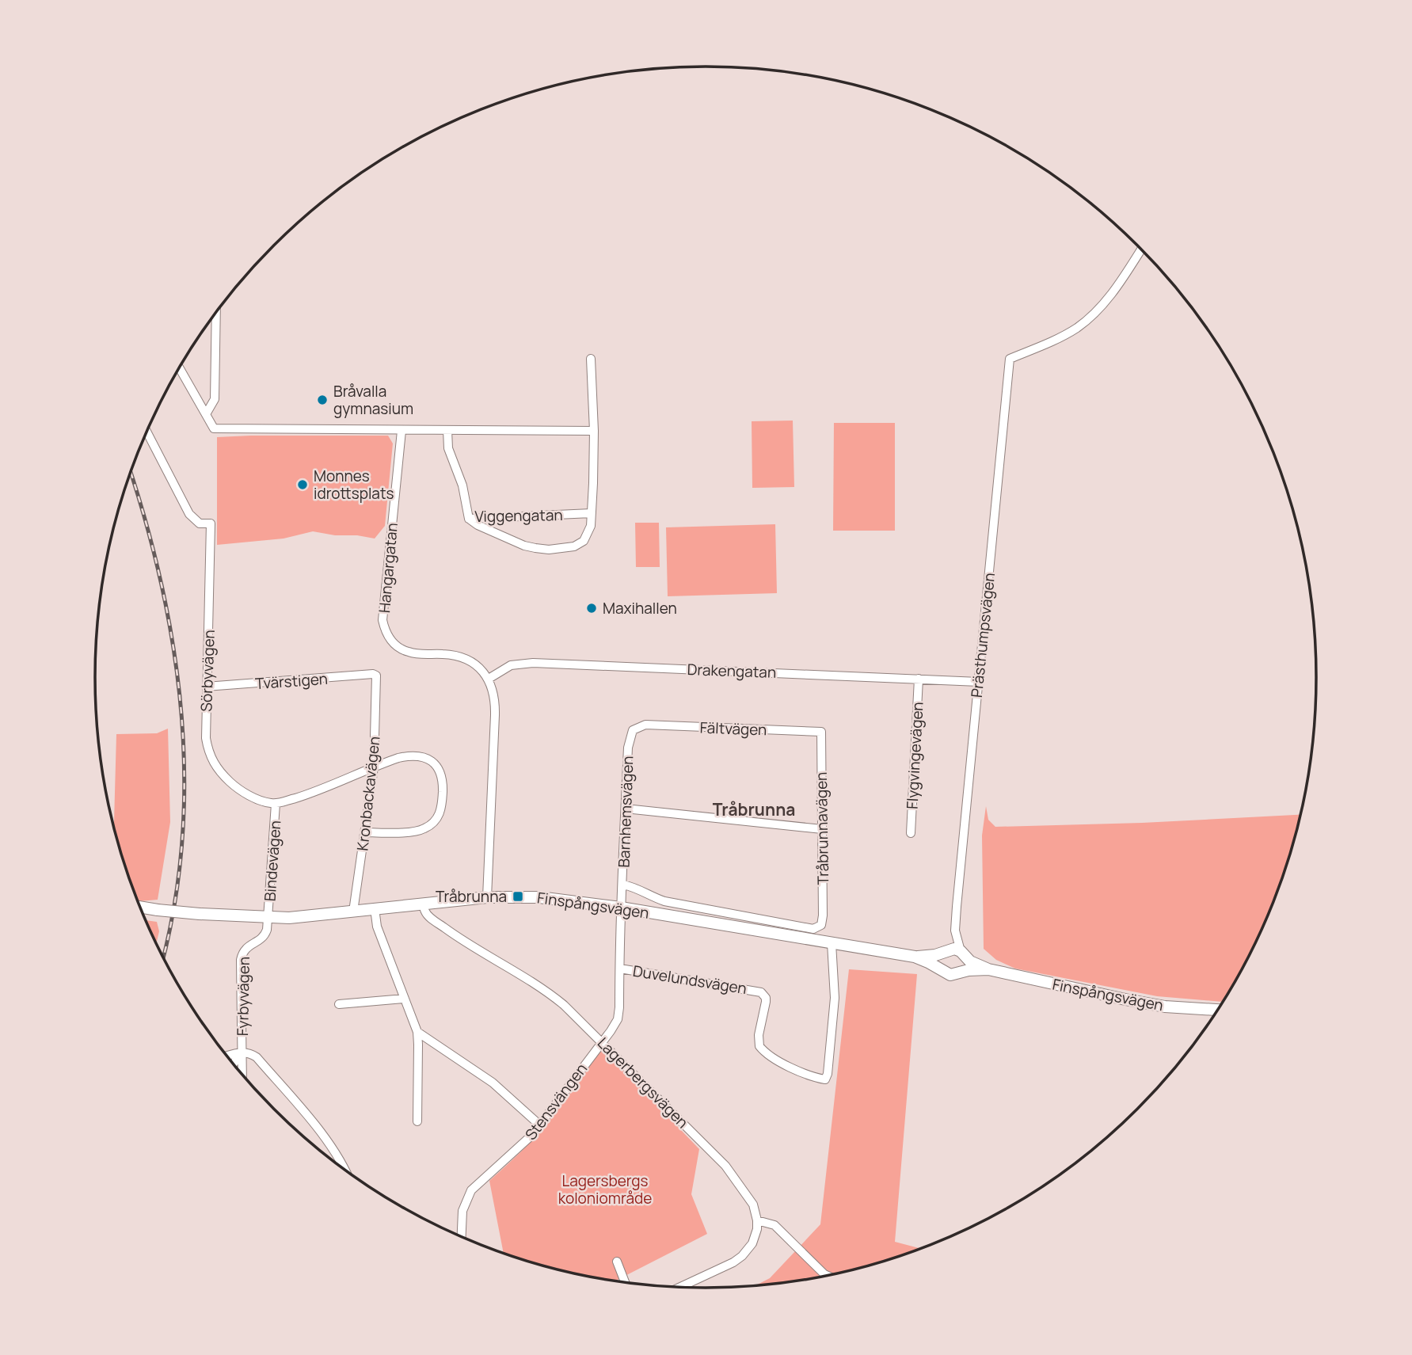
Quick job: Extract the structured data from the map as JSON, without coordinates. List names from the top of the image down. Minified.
{"streets":{"main road":["Finspångsvägen"],"street":["Viggengatan","Hangargatan","Prästhumpsvägen","Sörbyvägen","Drakengatan","Tvärstigen","Fältvägen","Flygvingevägen","Kronbackavägen","Barnhemsvägen","Tråbrunnavägen","Bindevägen","Duvelundsvägen","Fyrbyvägen","Lagerbergsvägen","Stensvängen"]},"crossings":[["Hangargatan","Drakengatan"],["Prästhumpsvägen","Drakengatan"],["Prästhumpsvägen","Finspångsvägen"],["Sörbyvägen","Tvärstigen"],["Sörbyvägen","Bindevägen"],["Drakengatan","Flygvingevägen"],["Tvärstigen","Kronbackavägen"],["Fältvägen","Barnhemsvägen"],["Fältvägen","Tråbrunnavägen"],["Kronbackavägen","Finspångsvägen"],["Barnhemsvägen","Tråbrunnavägen"],["Barnhemsvägen","Finspångsvägen"],["Barnhemsvägen","Stensvängen"],["Bindevägen","Finspångsvägen"],["Bindevägen","Fyrbyvägen"],["Finspångsvägen","Duvelundsvägen"],["Finspångsvägen","Fyrbyvägen"],["Finspångsvägen","Lagerbergsvägen"],["Finspångsvägen","Stensvängen"],["Duvelundsvägen","Stensvängen"],["Lagerbergsvägen","Stensvängen"]],"districts":["Tråbrunna"],"parks":["Lagersbergs koloniområde"],"places":{"other":["Bråvalla gymnasium","Monnes idrottsplats","Maxihallen"],"transit":["Tråbrunna"]}}
